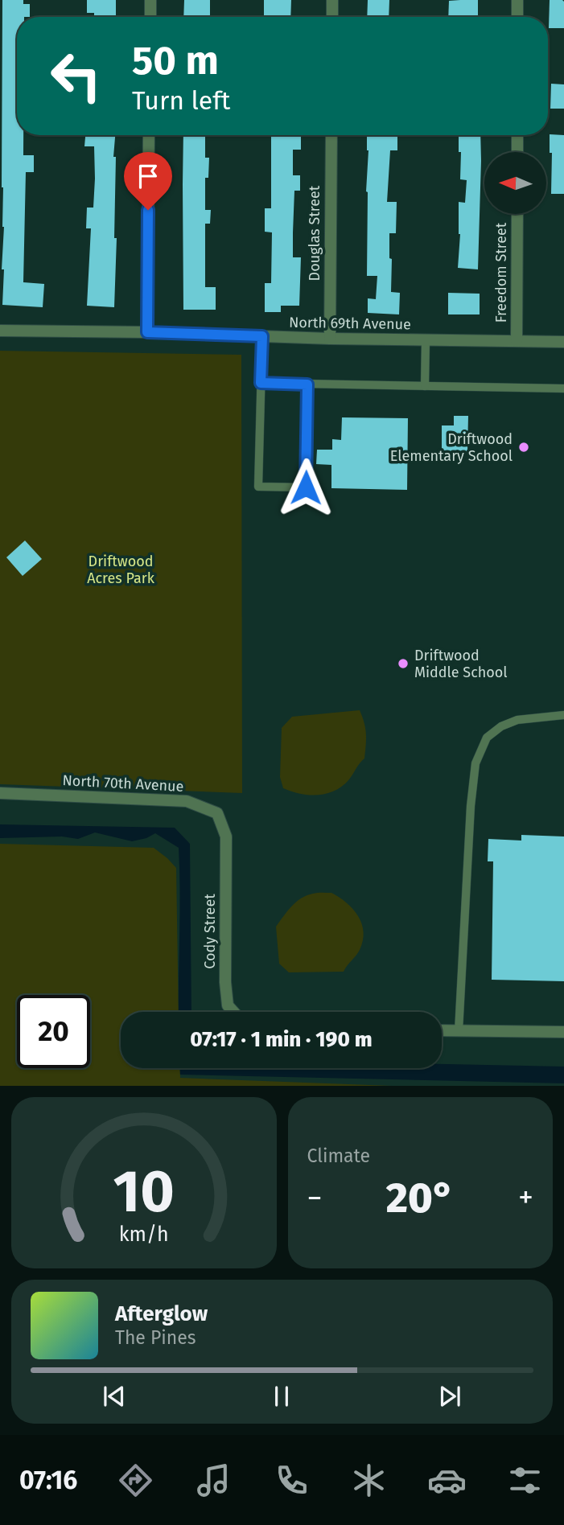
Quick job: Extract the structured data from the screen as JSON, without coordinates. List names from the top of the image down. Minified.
{"streets":{"street":["Douglas Street","Freedom Street","North 69th Avenue","North 70th Avenue","Cody Street"]},"crossings":[["Douglas Street","North 69th Avenue"],["Freedom Street","North 69th Avenue"],["North 70th Avenue","Cody Street"]],"parks":["Driftwood Acres Park"],"places":["Driftwood Elementary School","Driftwood Middle School"],"north":"left","page":{"turn":["50 m","Turn left"],"limit":"20","trip":"07:17 · 1 min · 190 m","tile":"Climate","heat":["−","20°","+"],"song":["Afterglow","The Pines"],"tabs":"07:16","gauge":["10","km/h"]}}
